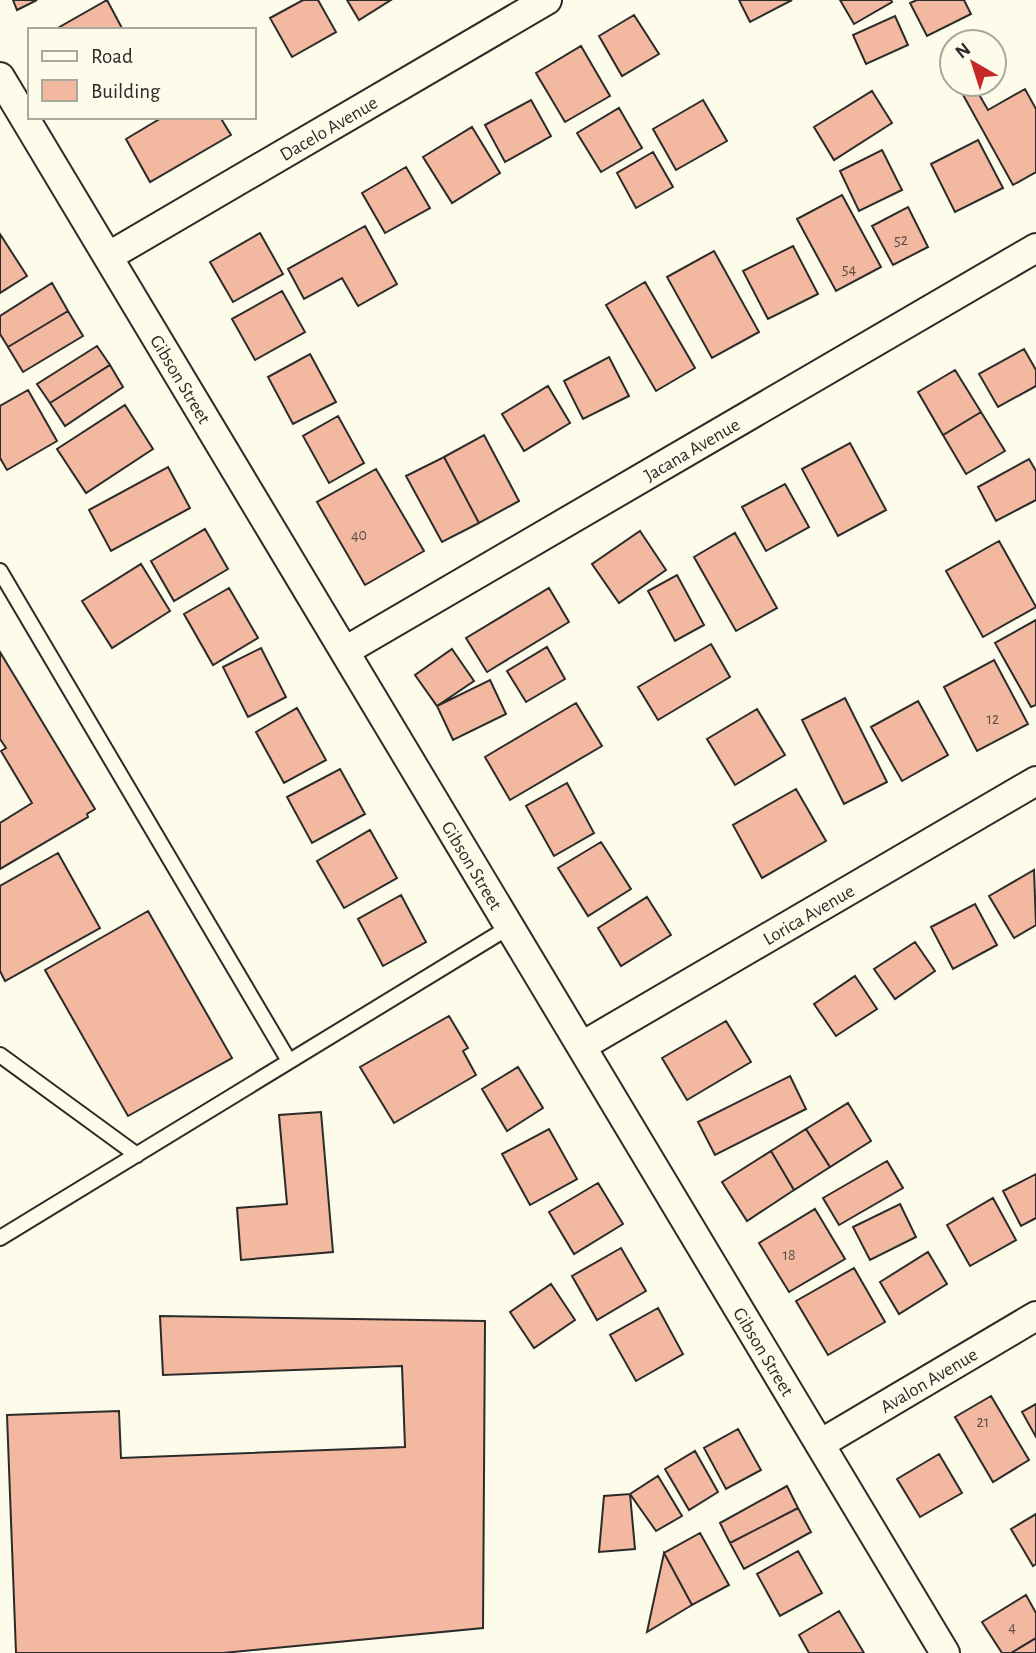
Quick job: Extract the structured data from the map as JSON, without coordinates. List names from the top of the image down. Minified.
{"streets":{"street":["Dacelo Avenue","Gibson Street","Jacana Avenue","Lorica Avenue","Avalon Avenue"]},"crossings":[["Dacelo Avenue","Gibson Street"],["Gibson Street","Jacana Avenue"],["Gibson Street","Lorica Avenue"],["Gibson Street","Avalon Avenue"]],"house_numbers":["52","54","40","12","18","21","4"],"legend":["Road","Building"],"north":"top left"}
